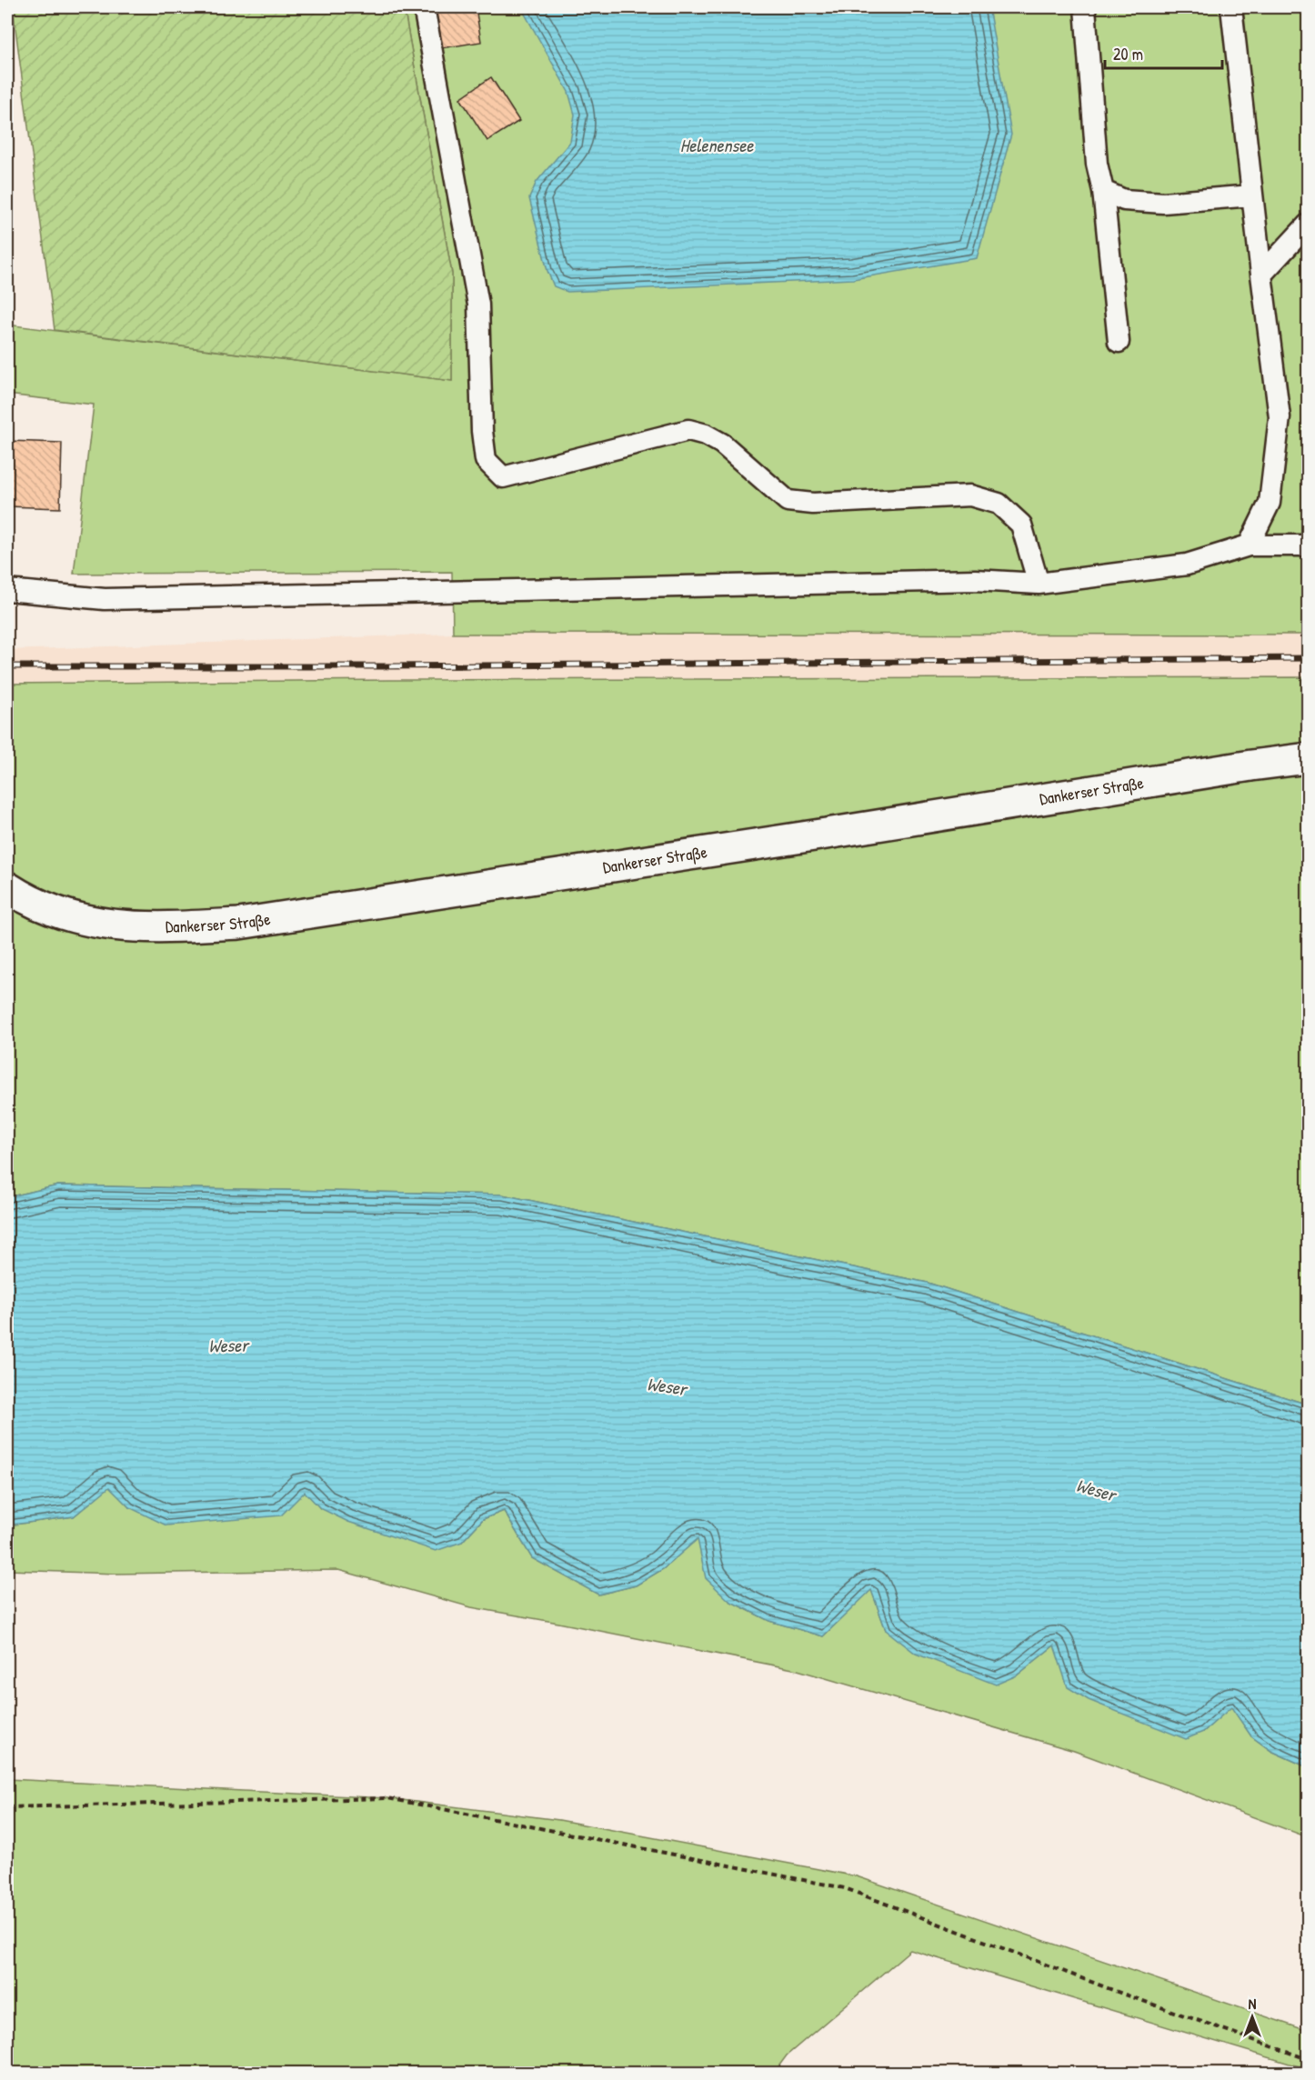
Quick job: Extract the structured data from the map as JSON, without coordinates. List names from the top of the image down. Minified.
{"streets":{"main road":["Dankerser Straße"]},"water":["Helenensee","Weser"],"scale_bar":"20 m","north":"top"}
